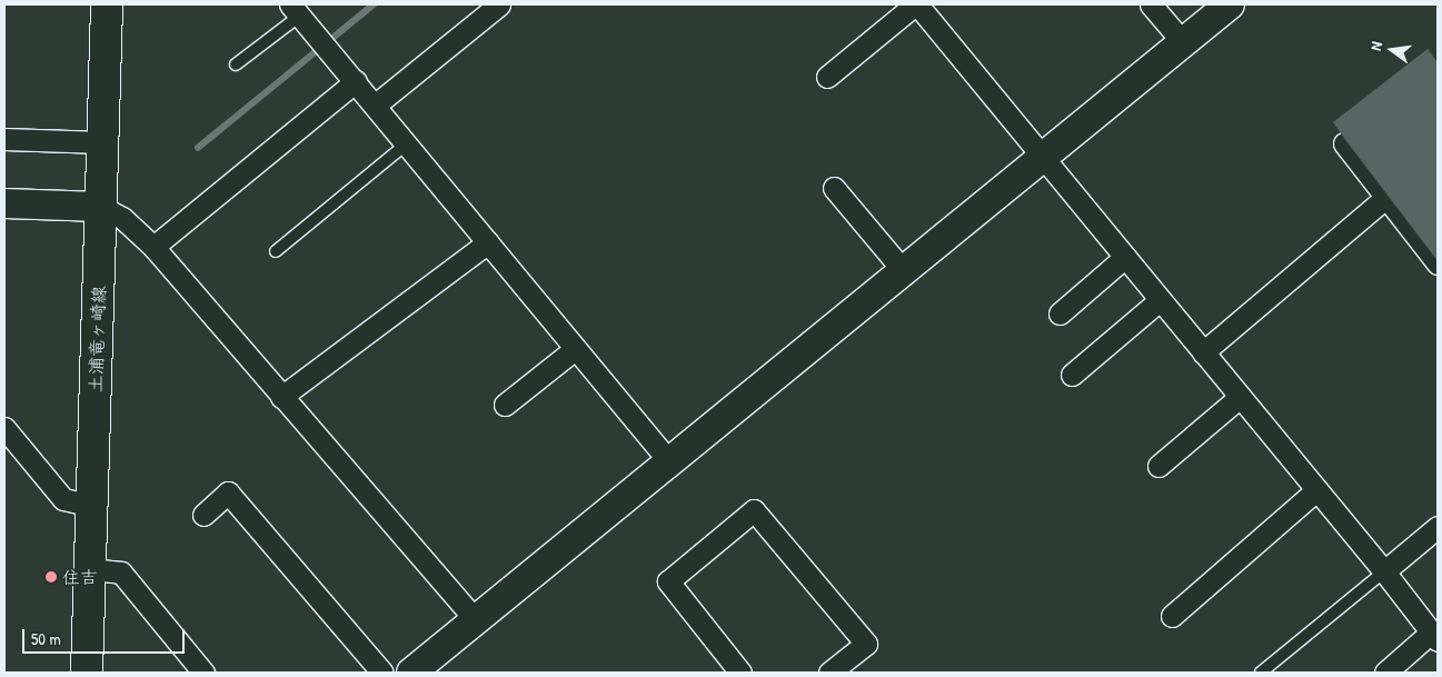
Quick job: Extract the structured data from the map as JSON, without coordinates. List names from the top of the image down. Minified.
{"streets":{"main road":["土浦竜ヶ崎線"]},"places":["住吉"],"scale_bar":"50 m","north":"left"}
